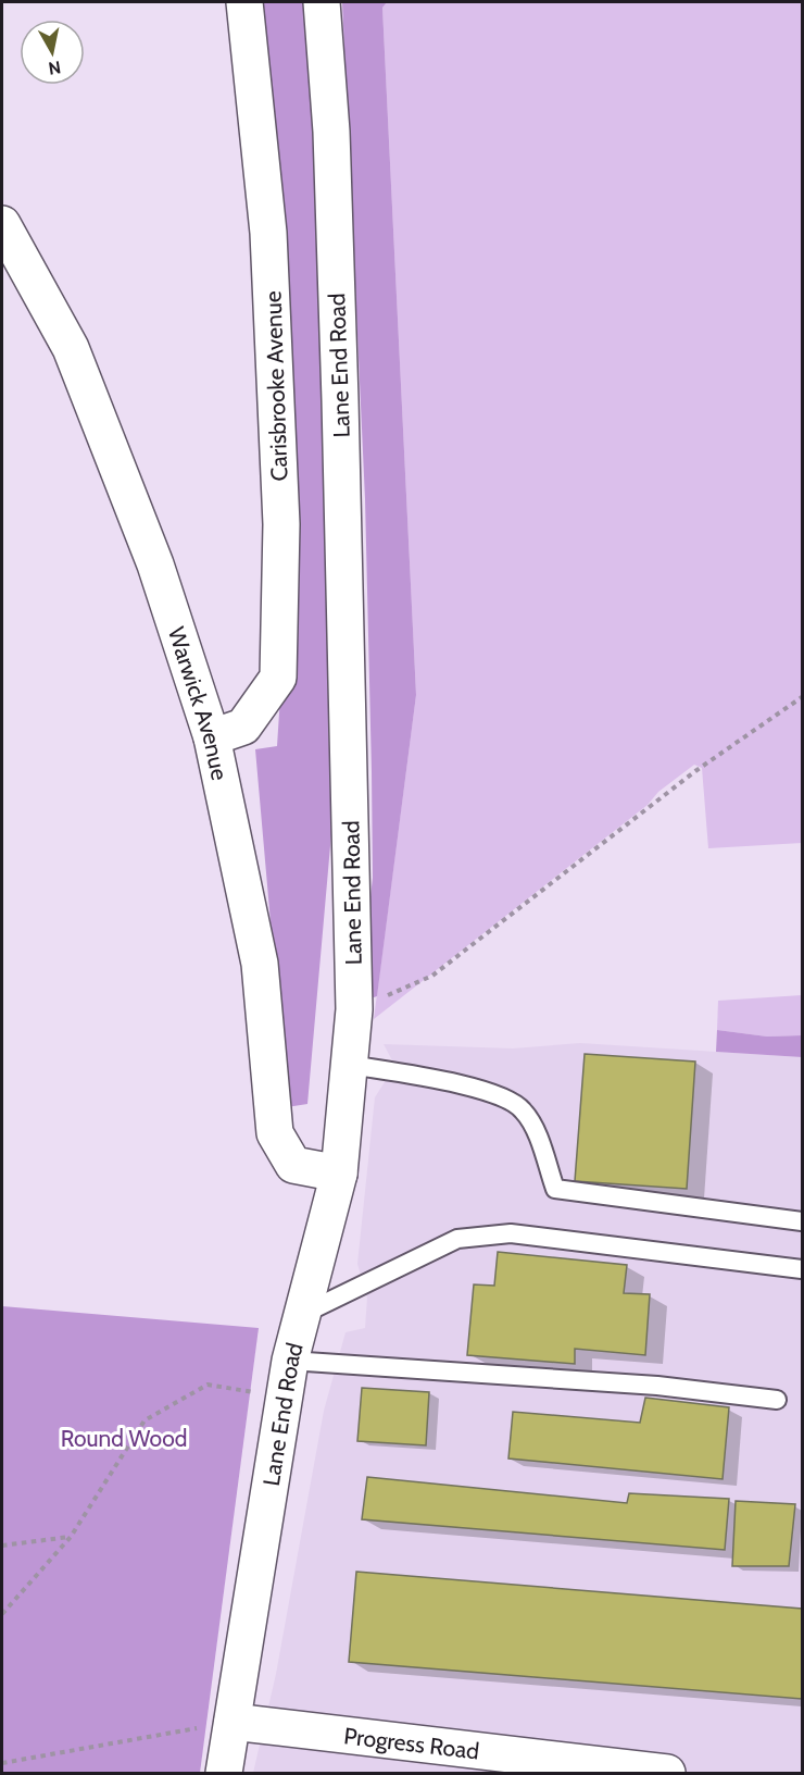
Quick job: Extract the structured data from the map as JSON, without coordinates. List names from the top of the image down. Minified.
{"streets":{"street":["Lane End Road","Carisbrooke Avenue","Warwick Avenue","Progress Road"]},"crossings":[["Lane End Road","Warwick Avenue"],["Lane End Road","Progress Road"],["Carisbrooke Avenue","Warwick Avenue"]],"parks":["Round Wood"],"north":"bottom"}
